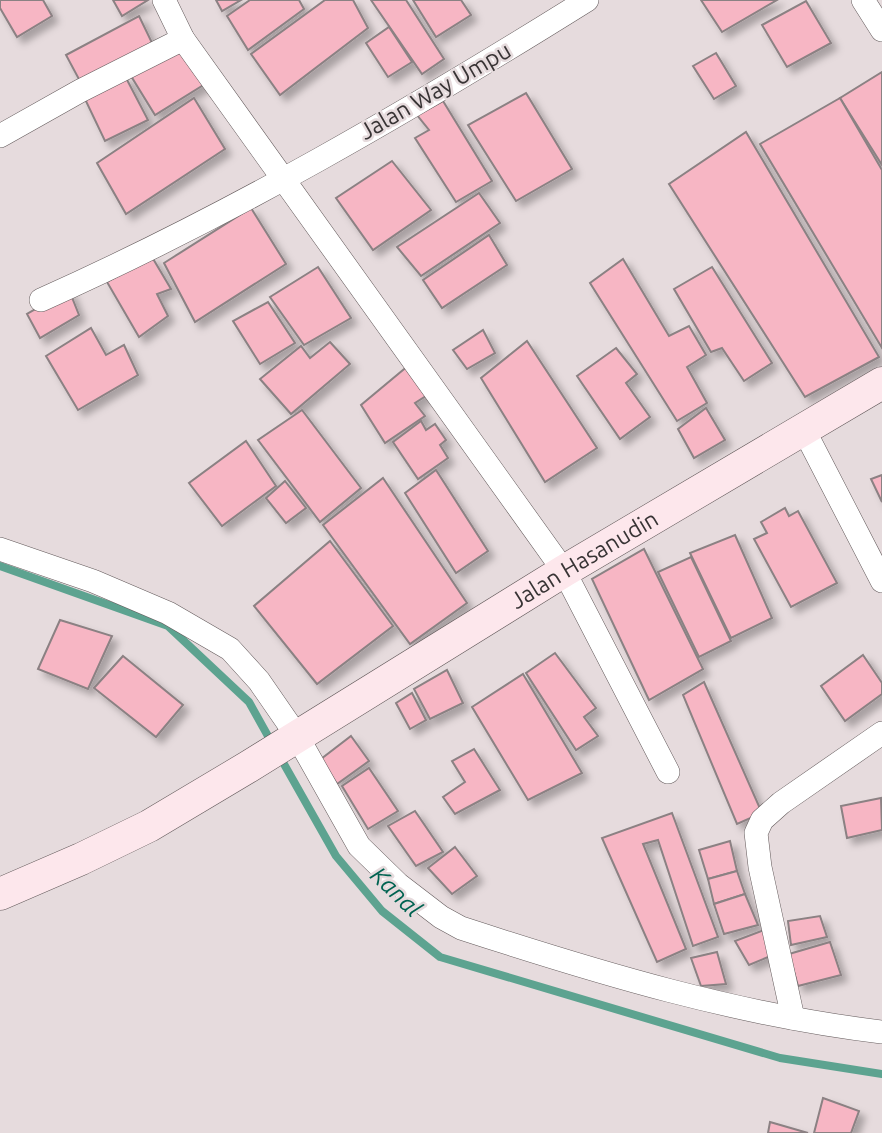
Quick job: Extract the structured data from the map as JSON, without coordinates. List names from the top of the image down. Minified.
{"streets":{"main road":["Jalan Hasanudin"],"street":["Jalan Way Umpu"]},"water":["Kanal"]}
